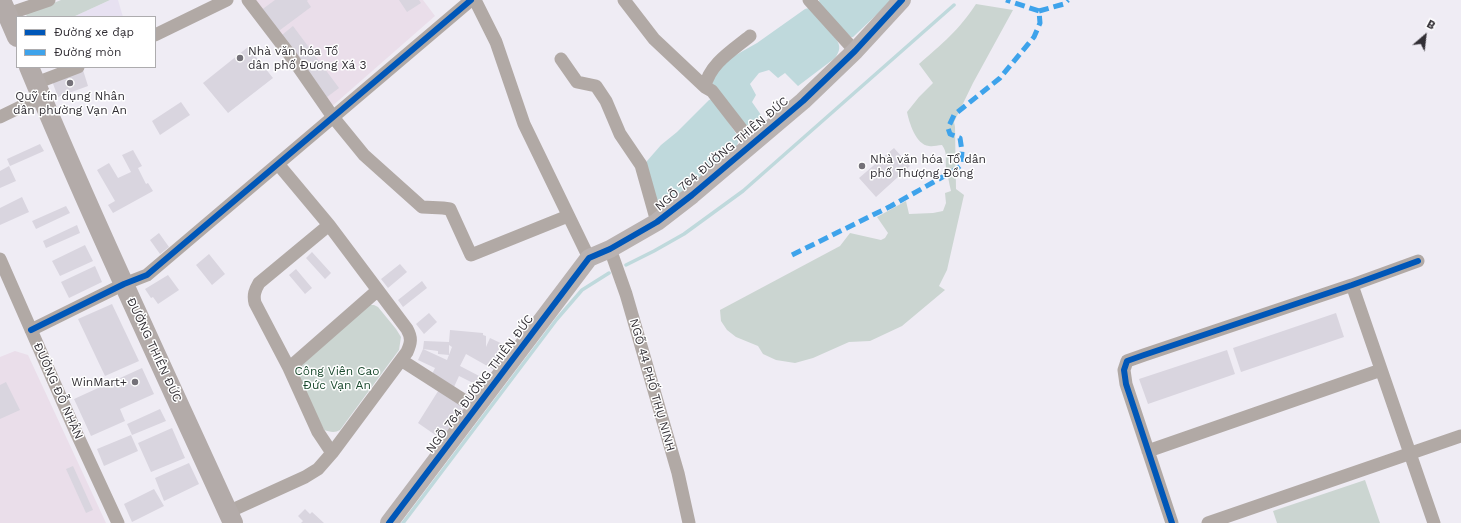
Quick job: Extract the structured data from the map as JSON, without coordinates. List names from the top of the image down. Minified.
{"streets":{"main road":["ĐƯỜNG THIÊN ĐỨC"],"street":["NGÕ 764 ĐƯỜNG THIÊN ĐỨC","NGÕ 44 PHỐ THỤ NINH","ĐƯỜNG ĐỖ NHÂN"]},"crossings":[["NGÕ 764 ĐƯỜNG THIÊN ĐỨC","NGÕ 44 PHỐ THỤ NINH"]],"parks":["Công Viên Cao Đức Vạn An"],"places":["Nhà văn hóa Tổ dân phố Đương Xá 3","Quỹ tín dụng Nhân dân phường Vạn An","Nhà văn hóa Tổ dân phố Thượng Đồng","WinMart+"],"legend":["Đường xe đạp","Đường mòn"],"north":"top right"}
